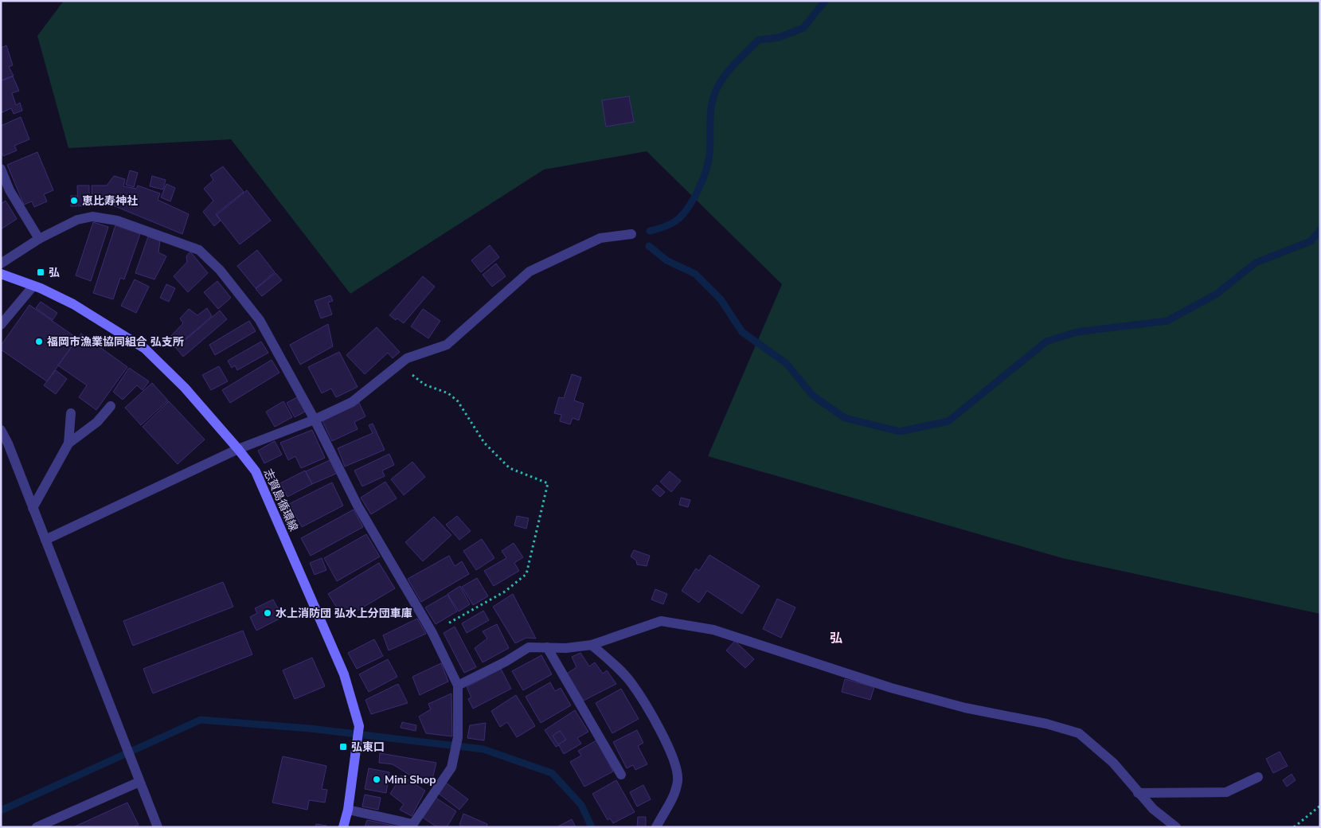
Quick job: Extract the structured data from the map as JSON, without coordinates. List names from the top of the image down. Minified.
{"streets":{"main road":["志賀島循環線"]},"districts":["弘"],"places":{"other":["恵比寿神社","福岡市漁業協同組合 弘支所","水上消防団 弘水上分団車庫","Mini Shop"],"transit":["弘","弘東口"]}}
